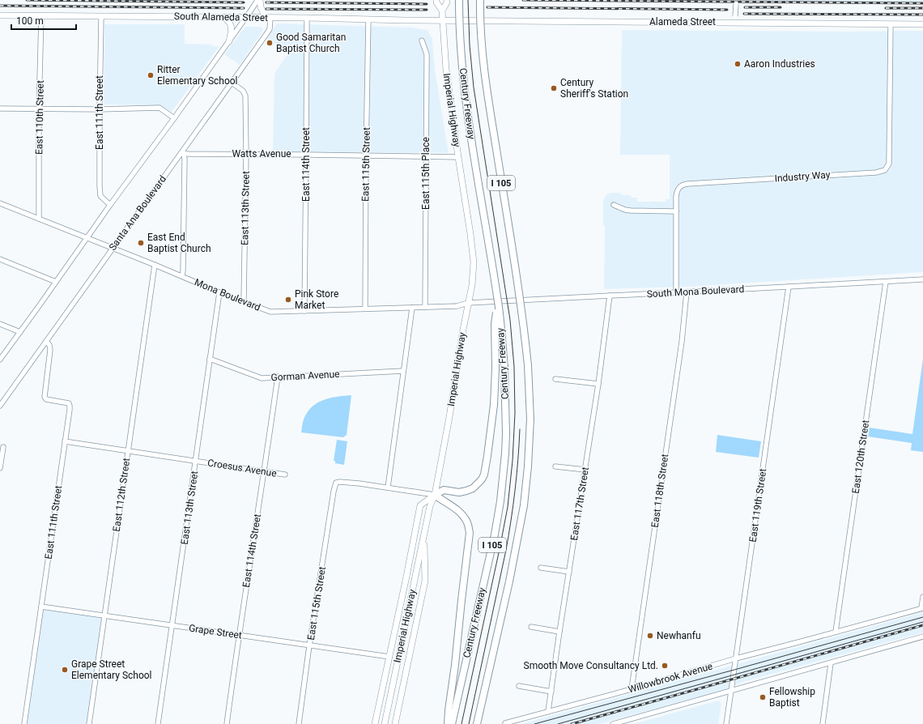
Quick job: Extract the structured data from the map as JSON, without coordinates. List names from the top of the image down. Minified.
{"streets":{"highway":["Century Freeway","I 105"],"main road":["South Alameda Street","Alameda Street","Imperial Highway"],"street":["East 111th Street","East 110th Street","Watts Avenue","East 114th Street","East 115th Street","East 115th Place","Industry Way","East 113th Street","Santa Ana Boulevard","South Mona Boulevard","Mona Boulevard","Gorman Avenue","East 120th Street","Croesus Avenue","East 118th Street","East 112th Street","East 117th Street","East 119th Street","Grape Street","Willowbrook Avenue"]},"crossings":[["South Alameda Street","Alameda Street"],["South Alameda Street","Imperial Highway"],["South Alameda Street","East 111th Street"],["South Alameda Street","East 110th Street"],["South Alameda Street","East 114th Street"],["South Alameda Street","East 115th Street"],["South Alameda Street","Santa Ana Boulevard"],["Alameda Street","Imperial Highway"],["Alameda Street","Industry Way"],["Imperial Highway","Watts Avenue"],["Imperial Highway","South Mona Boulevard"],["Imperial Highway","Mona Boulevard"],["East 111th Street","Santa Ana Boulevard"],["East 111th Street","Croesus Avenue"],["East 111th Street","Grape Street"],["East 110th Street","Mona Boulevard"],["Watts Avenue","East 114th Street"],["Watts Avenue","East 115th Street"],["Watts Avenue","East 115th Place"],["Watts Avenue","East 113th Street"],["Watts Avenue","Santa Ana Boulevard"],["East 114th Street","Mona Boulevard"],["East 114th Street","Gorman Avenue"],["East 114th Street","Croesus Avenue"],["East 114th Street","Grape Street"],["East 115th Street","Mona Boulevard"],["East 115th Street","Grape Street"],["East 115th Place","Mona Boulevard"],["Industry Way","South Mona Boulevard"],["East 113th Street","Santa Ana Boulevard"],["East 113th Street","Mona Boulevard"],["East 113th Street","Gorman Avenue"],["East 113th Street","Croesus Avenue"],["East 113th Street","Grape Street"],["Santa Ana Boulevard","Mona Boulevard"],["South Mona Boulevard","Mona Boulevard"],["South Mona Boulevard","East 120th Street"],["South Mona Boulevard","East 118th Street"],["South Mona Boulevard","East 117th Street"],["South Mona Boulevard","East 119th Street"],["Mona Boulevard","East 112th Street"],["East 120th Street","Willowbrook Avenue"],["Croesus Avenue","East 112th Street"],["East 118th Street","Willowbrook Avenue"],["East 112th Street","Grape Street"],["East 117th Street","Willowbrook Avenue"],["East 119th Street","Willowbrook Avenue"]],"places":["Good Samaritan Baptist Church","Aaron Industries","Ritter Elementary School","Century Sheriff's Station","East End Baptist Church","Pink Store Market","Newhanfu","Smooth Move Consultancy Ltd.","Grape Street Elementary School","Fellowship Baptist"],"scale_bar":"100 m"}
